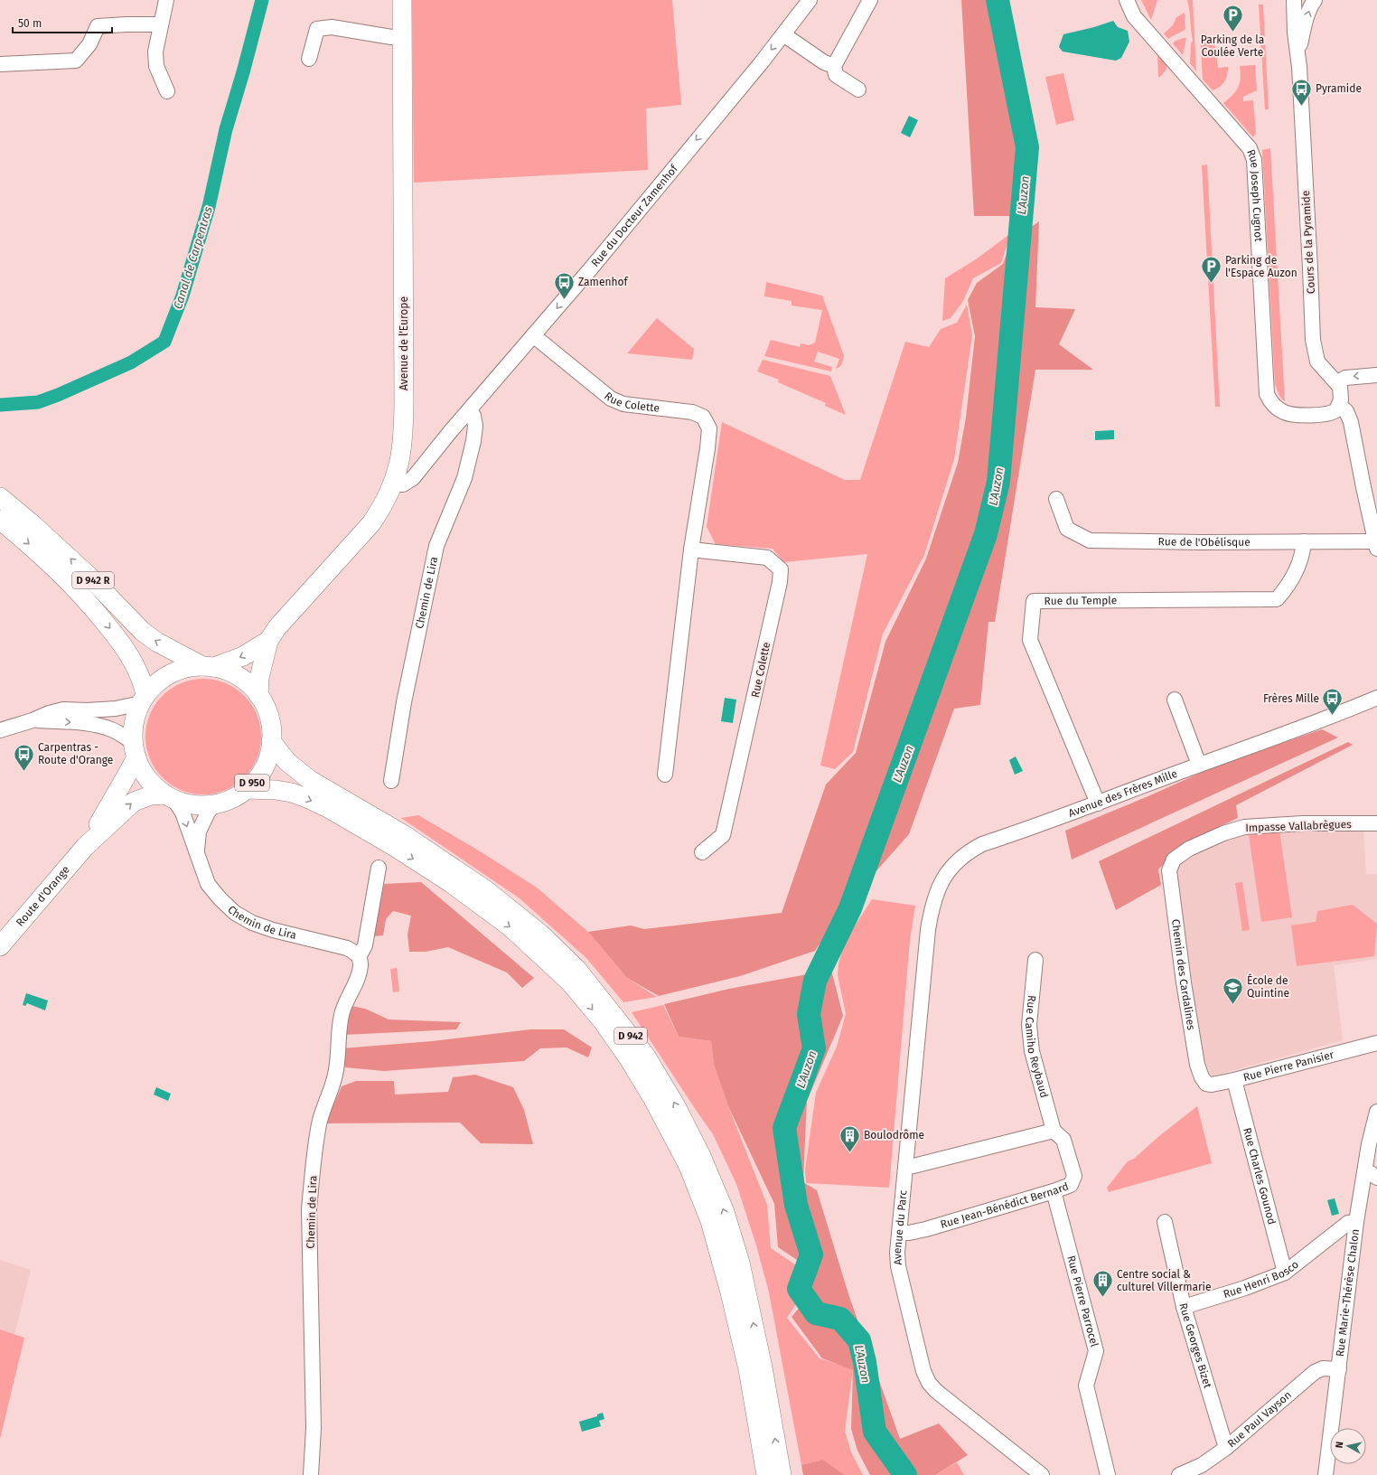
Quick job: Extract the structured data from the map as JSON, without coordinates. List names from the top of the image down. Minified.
{"streets":{"main road":["Avenue de l'Europe","D 942 R","D 950","Route d'Orange","D 942"],"street":["Rue Joseph Cugnot","Rue du Docteur Zamenhof","Cours de la Pyramide","Rue Colette","Rue de l'Obélisque","Chemin de Lira","Rue du Temple","Avenue des Frères Mille","Impasse Vallabrègues","Chemin des Cardalines","Rue Camiho Reybaud","Rue Pierre Panisier","Rue Charles Gounod","Rue Jean-Bénédict Bernard","Avenue du Parc","Rue Henri Bosco","Rue Marie-Thérèse Chalon","Rue Pierre Parrocel","Rue Georges Bizet","Rue Paul Vayson"]},"crossings":[["Rue du Docteur Zamenhof","Avenue de l'Europe"],["Rue du Docteur Zamenhof","Rue Colette"],["Rue du Docteur Zamenhof","Chemin de Lira"],["Avenue de l'Europe","D 942 R"],["Avenue de l'Europe","D 950"],["Rue de l'Obélisque","Rue du Temple"],["D 942 R","D 950"],["Rue du Temple","Avenue des Frères Mille"],["D 950","Route d'Orange"],["D 950","D 942"],["Avenue des Frères Mille","Avenue du Parc"],["Impasse Vallabrègues","Chemin des Cardalines"],["Chemin des Cardalines","Rue Pierre Panisier"],["Rue Camiho Reybaud","Rue Jean-Bénédict Bernard"],["Rue Pierre Panisier","Rue Charles Gounod"],["Rue Charles Gounod","Rue Henri Bosco"],["Rue Jean-Bénédict Bernard","Avenue du Parc"],["Rue Jean-Bénédict Bernard","Rue Pierre Parrocel"],["Rue Henri Bosco","Rue Marie-Thérèse Chalon"],["Rue Henri Bosco","Rue Georges Bizet"],["Rue Marie-Thérèse Chalon","Rue Paul Vayson"],["Rue Georges Bizet","Rue Paul Vayson"]],"one_way":["Rue du Docteur Zamenhof"],"water":["L'Auzon","Canal de Carpentras"],"places":{"parking":["Parking de la Coulée Verte","Parking de l'Espace Auzon"],"bus stop":["Pyramide","Zamenhof","Frères Mille","Carpentras - Route d'Orange"],"school or university":["École de Quintine"],"building":["Boulodrôme","Centre social & culturel Villermarie"]},"scale_bar":"50 m","north":"left"}
